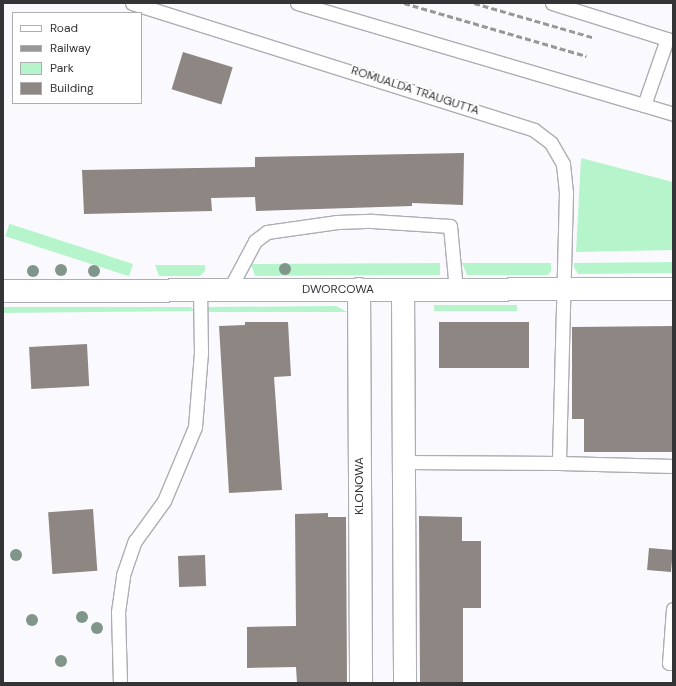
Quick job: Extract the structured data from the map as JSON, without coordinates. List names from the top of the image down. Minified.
{"streets":{"street":["DWORCOWA","KLONOWA"],"lane":["ROMUALDA TRAUGUTTA"]},"crossings":[["ROMUALDA TRAUGUTTA","DWORCOWA"],["DWORCOWA","KLONOWA"]],"legend":["Road","Railway","Park","Building"]}
